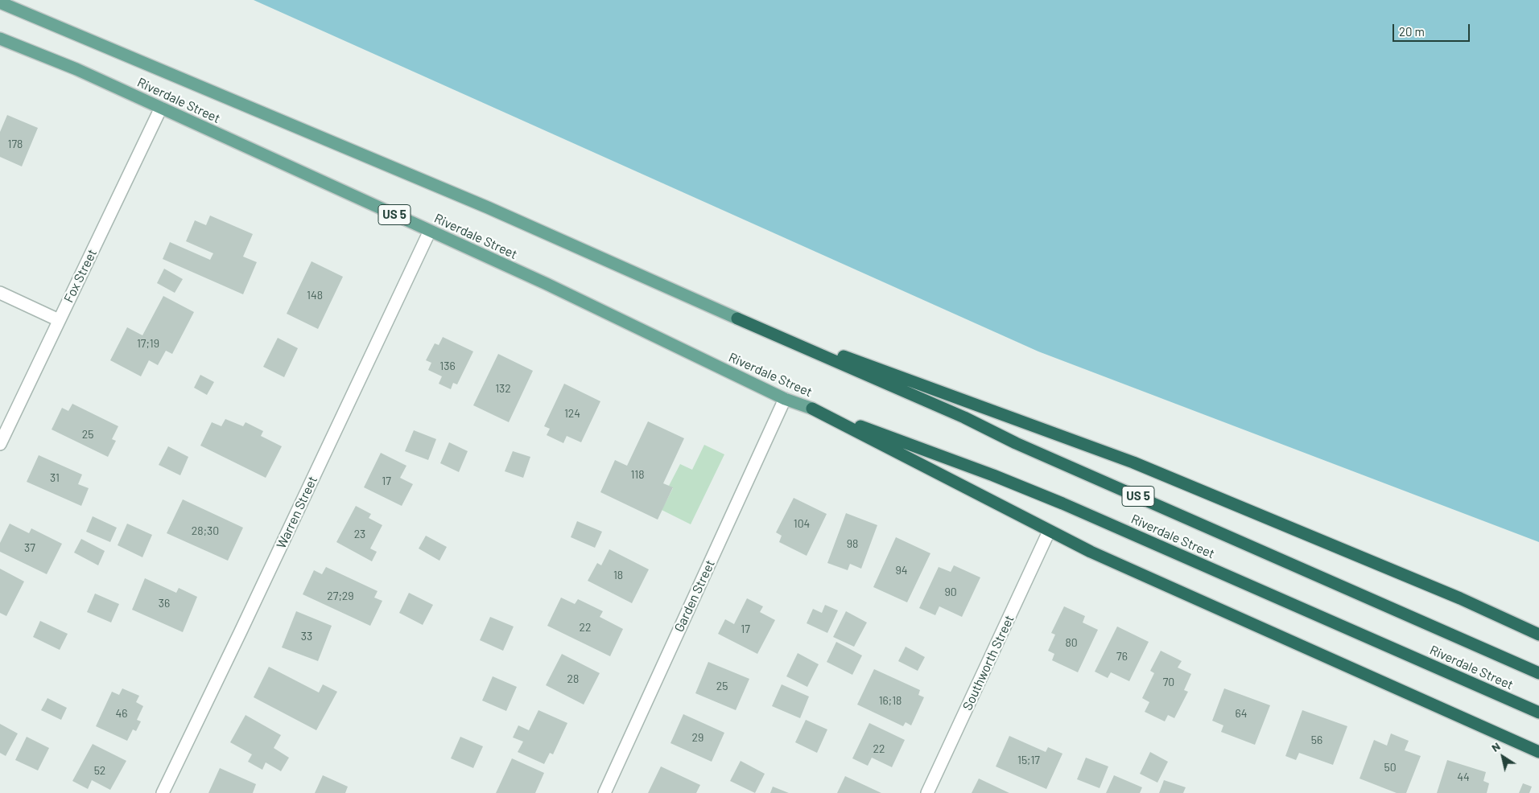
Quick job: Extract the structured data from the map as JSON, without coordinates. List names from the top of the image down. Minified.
{"streets":{"highway":["Riverdale Street","US 5"],"street":["Fox Street","Warren Street","Garden Street","Southworth Street"]},"crossings":[["Riverdale Street","Fox Street"],["Riverdale Street","Warren Street"],["Riverdale Street","Garden Street"]],"house_numbers":["178","148","17;19","136","132","124","25","118","31","17","104","28;30","23","98","37","94","18","90","27;29","36","22","17","33","80","76","28","70","25","16;18","46","64","29","56","22","15;17","50","52","44"],"scale_bar":"20 m","north":"top left"}
